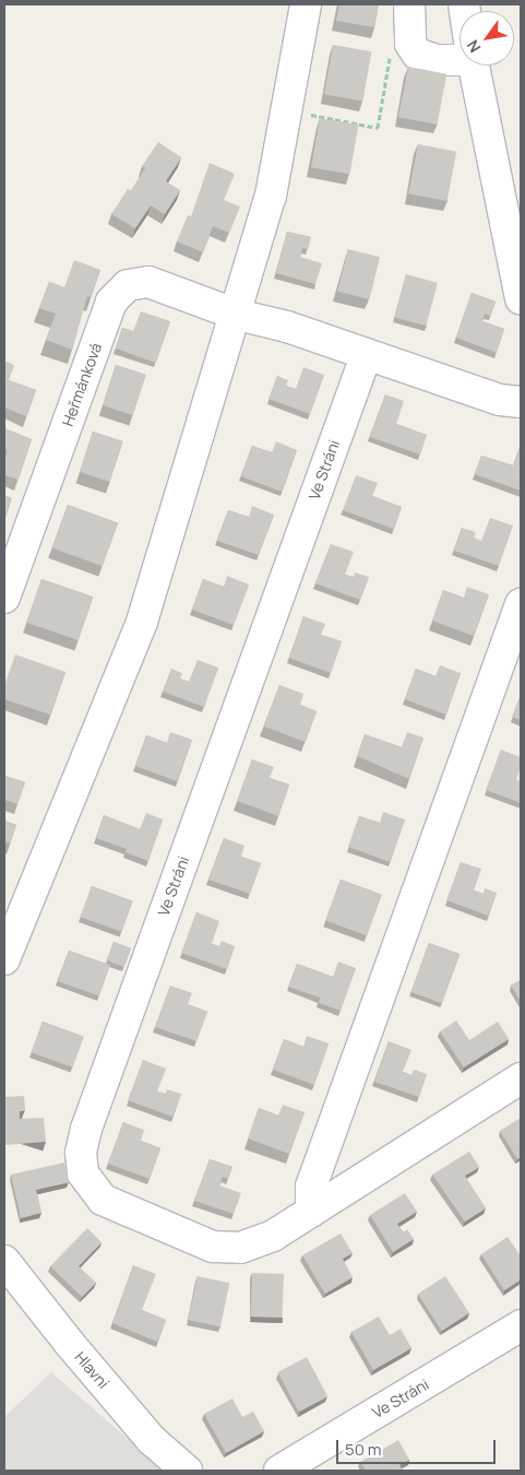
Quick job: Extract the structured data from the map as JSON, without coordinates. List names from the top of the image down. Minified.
{"streets":{"street":["Heřmánková","Ve Stráni","Hlavní"]},"scale_bar":"50 m","north":"bottom left"}
